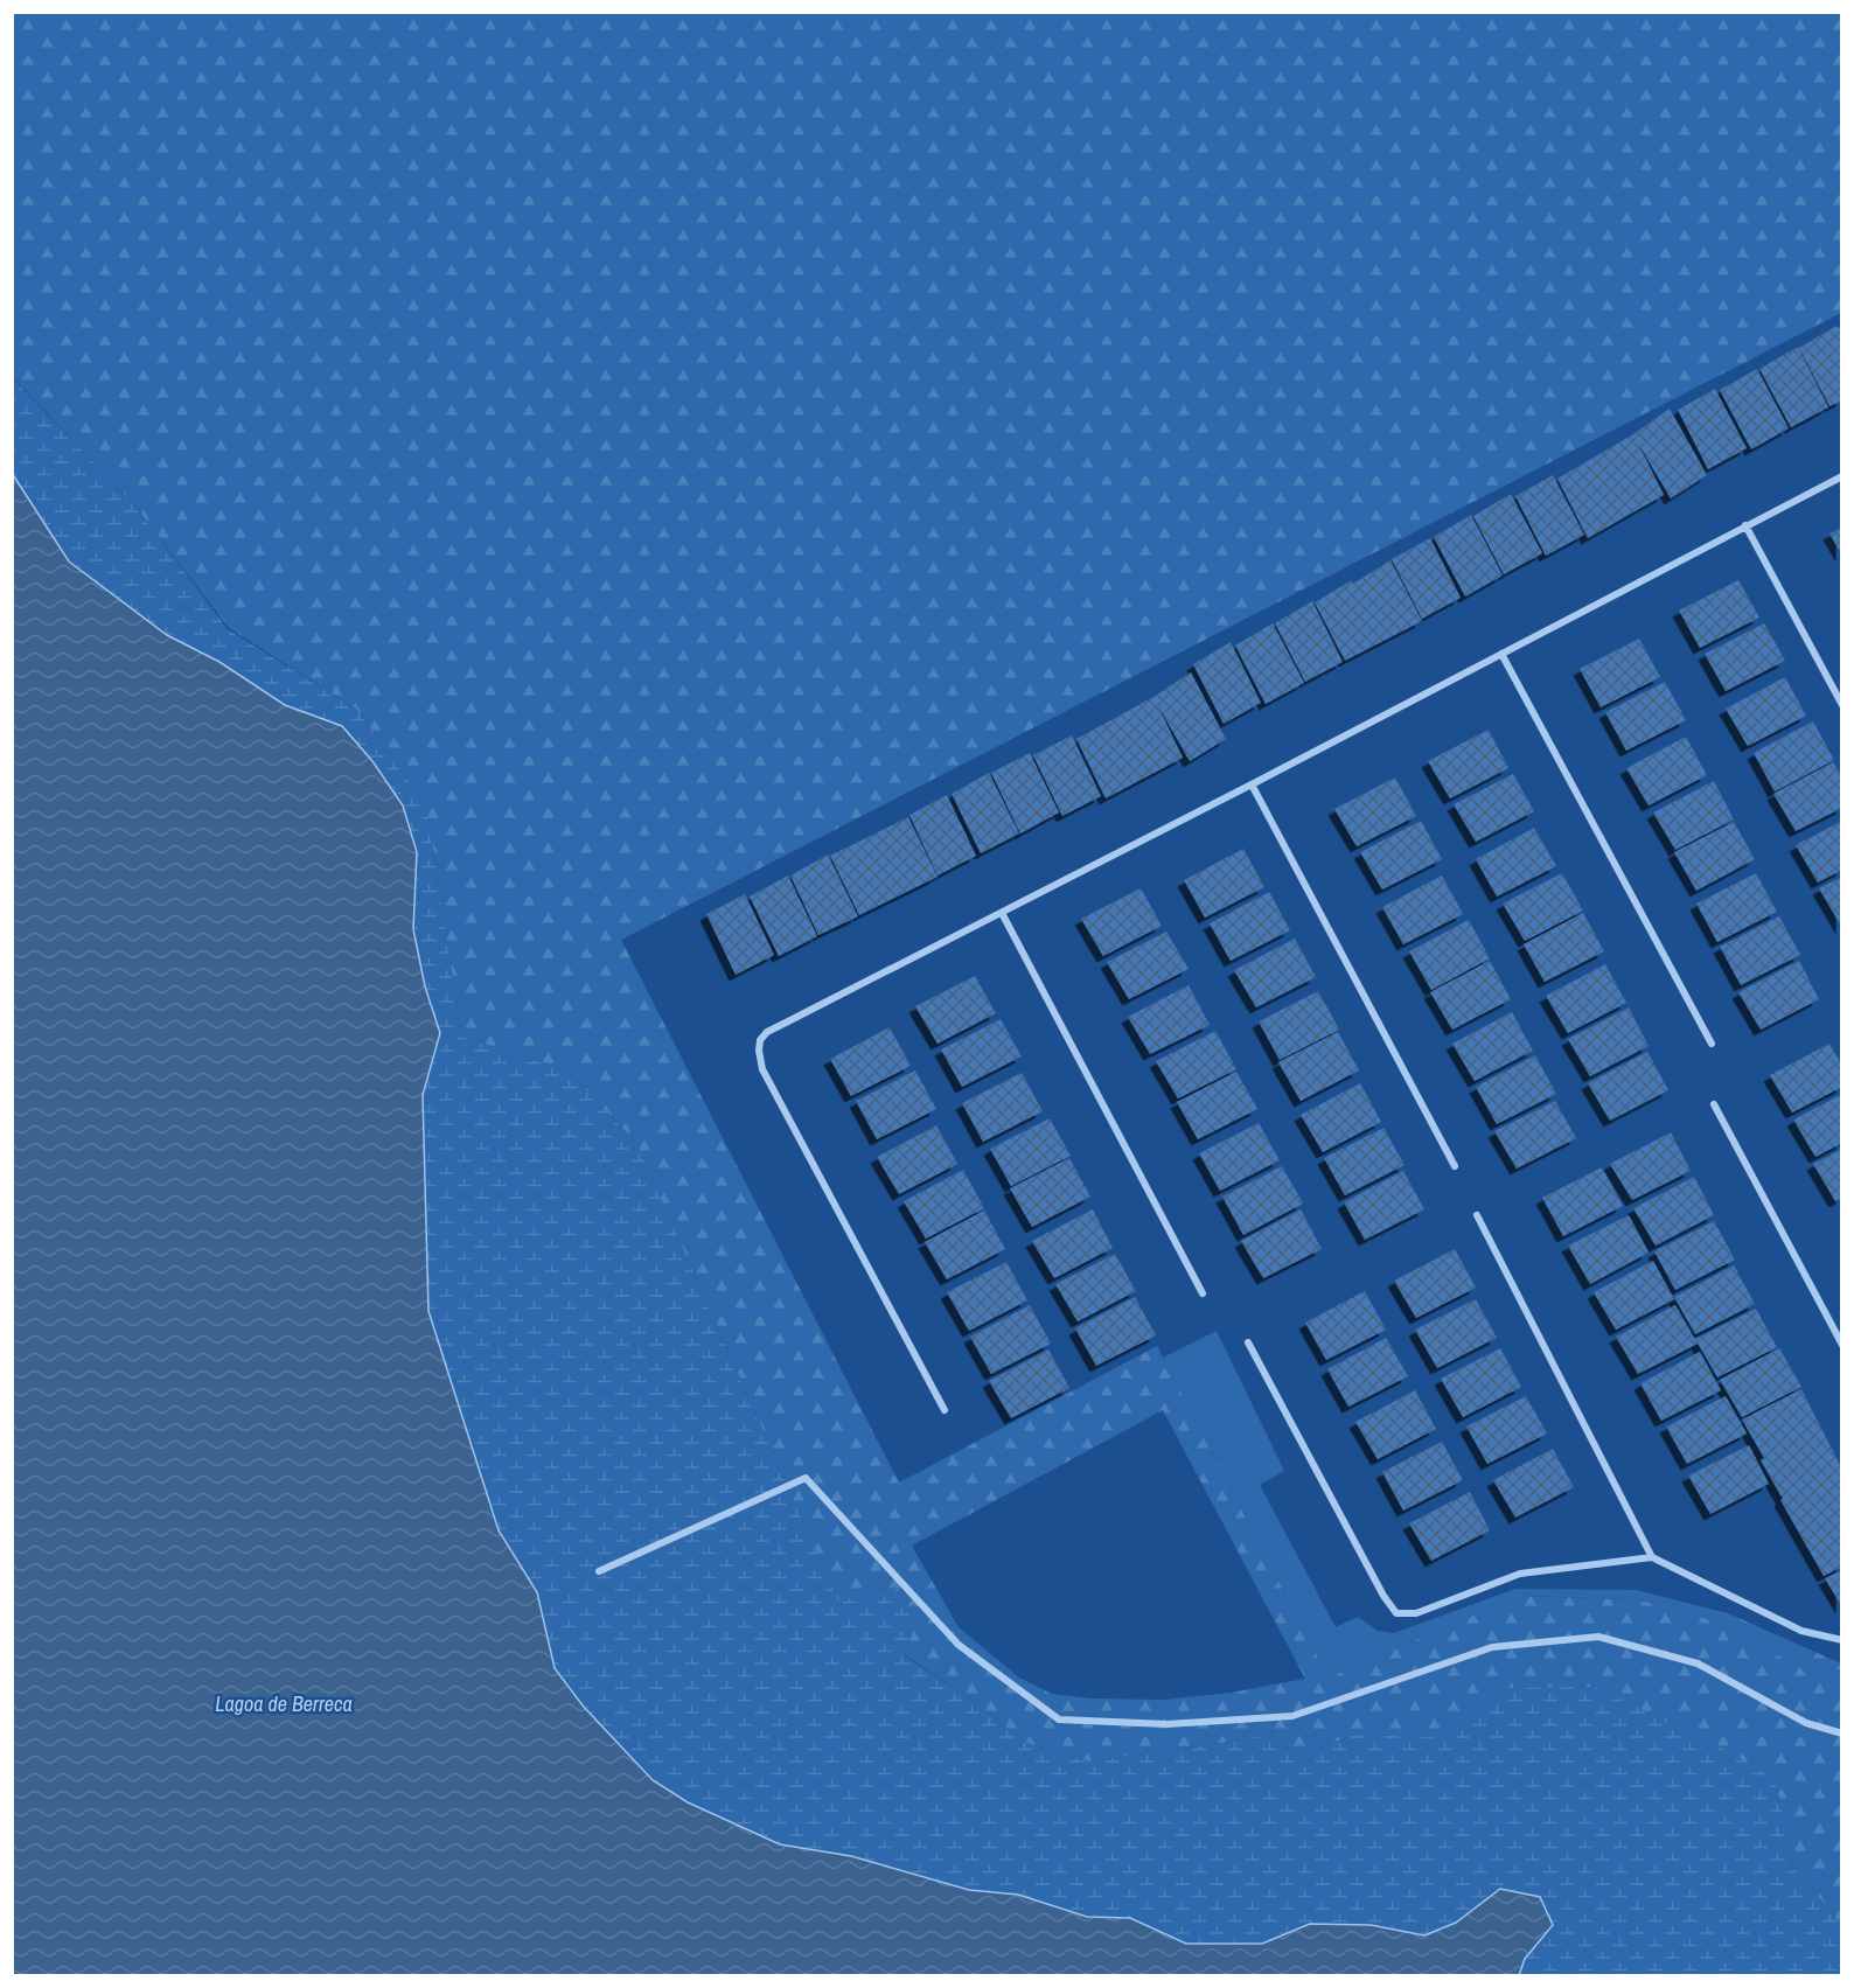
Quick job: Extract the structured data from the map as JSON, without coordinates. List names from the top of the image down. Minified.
{"water":["Lagoa de Berreca"]}
